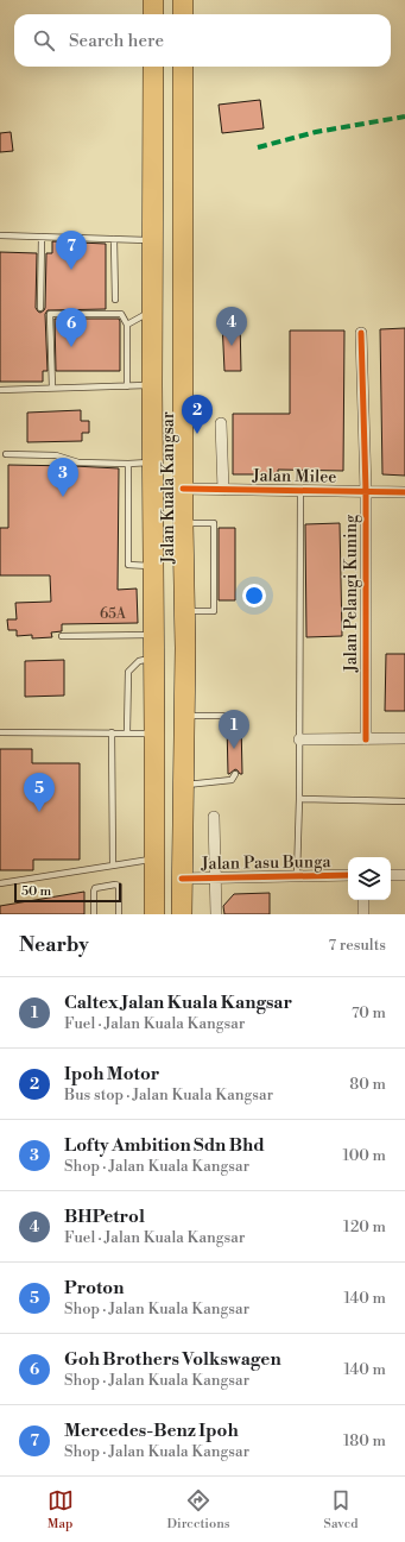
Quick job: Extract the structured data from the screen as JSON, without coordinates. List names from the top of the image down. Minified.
{"streets":{"highway":["Jalan Kuala Kangsar"],"street":["Jalan Milee","Jalan Pelangi Kuning","Jalan Pasu Bunga"]},"crossings":[["Jalan Milee","Jalan Kuala Kangsar"],["Jalan Milee","Jalan Pelangi Kuning"],["Jalan Kuala Kangsar","Jalan Pasu Bunga"]],"house_numbers":["65A"],"scale_bar":"50 m","page":{"search":"Search here","pins":["7","4","6","2","3","1","5"],"scale":"50 m","heading":["Nearby","7 results"],"list":[{"mark":"1","name":"Caltex Jalan Kuala Kangsar","note":"Fuel · Jalan Kuala Kangsar","value":"70 m"},{"mark":"2","name":"Ipoh Motor","note":"Bus stop · Jalan Kuala Kangsar","value":"80 m"},{"mark":"3","name":"Lofty Ambition Sdn Bhd","note":"Shop · Jalan Kuala Kangsar","value":"100 m"},{"mark":"4","name":"BHPetrol","note":"Fuel · Jalan Kuala Kangsar","value":"120 m"},{"mark":"5","name":"Proton","note":"Shop · Jalan Kuala Kangsar","value":"140 m"},{"mark":"6","name":"Goh Brothers Volkswagen","note":"Shop · Jalan Kuala Kangsar","value":"140 m"},{"mark":"7","name":"Mercedes-Benz Ipoh","note":"Shop · Jalan Kuala Kangsar","value":"180 m"}],"nav":["Map","Directions","Saved"]}}
